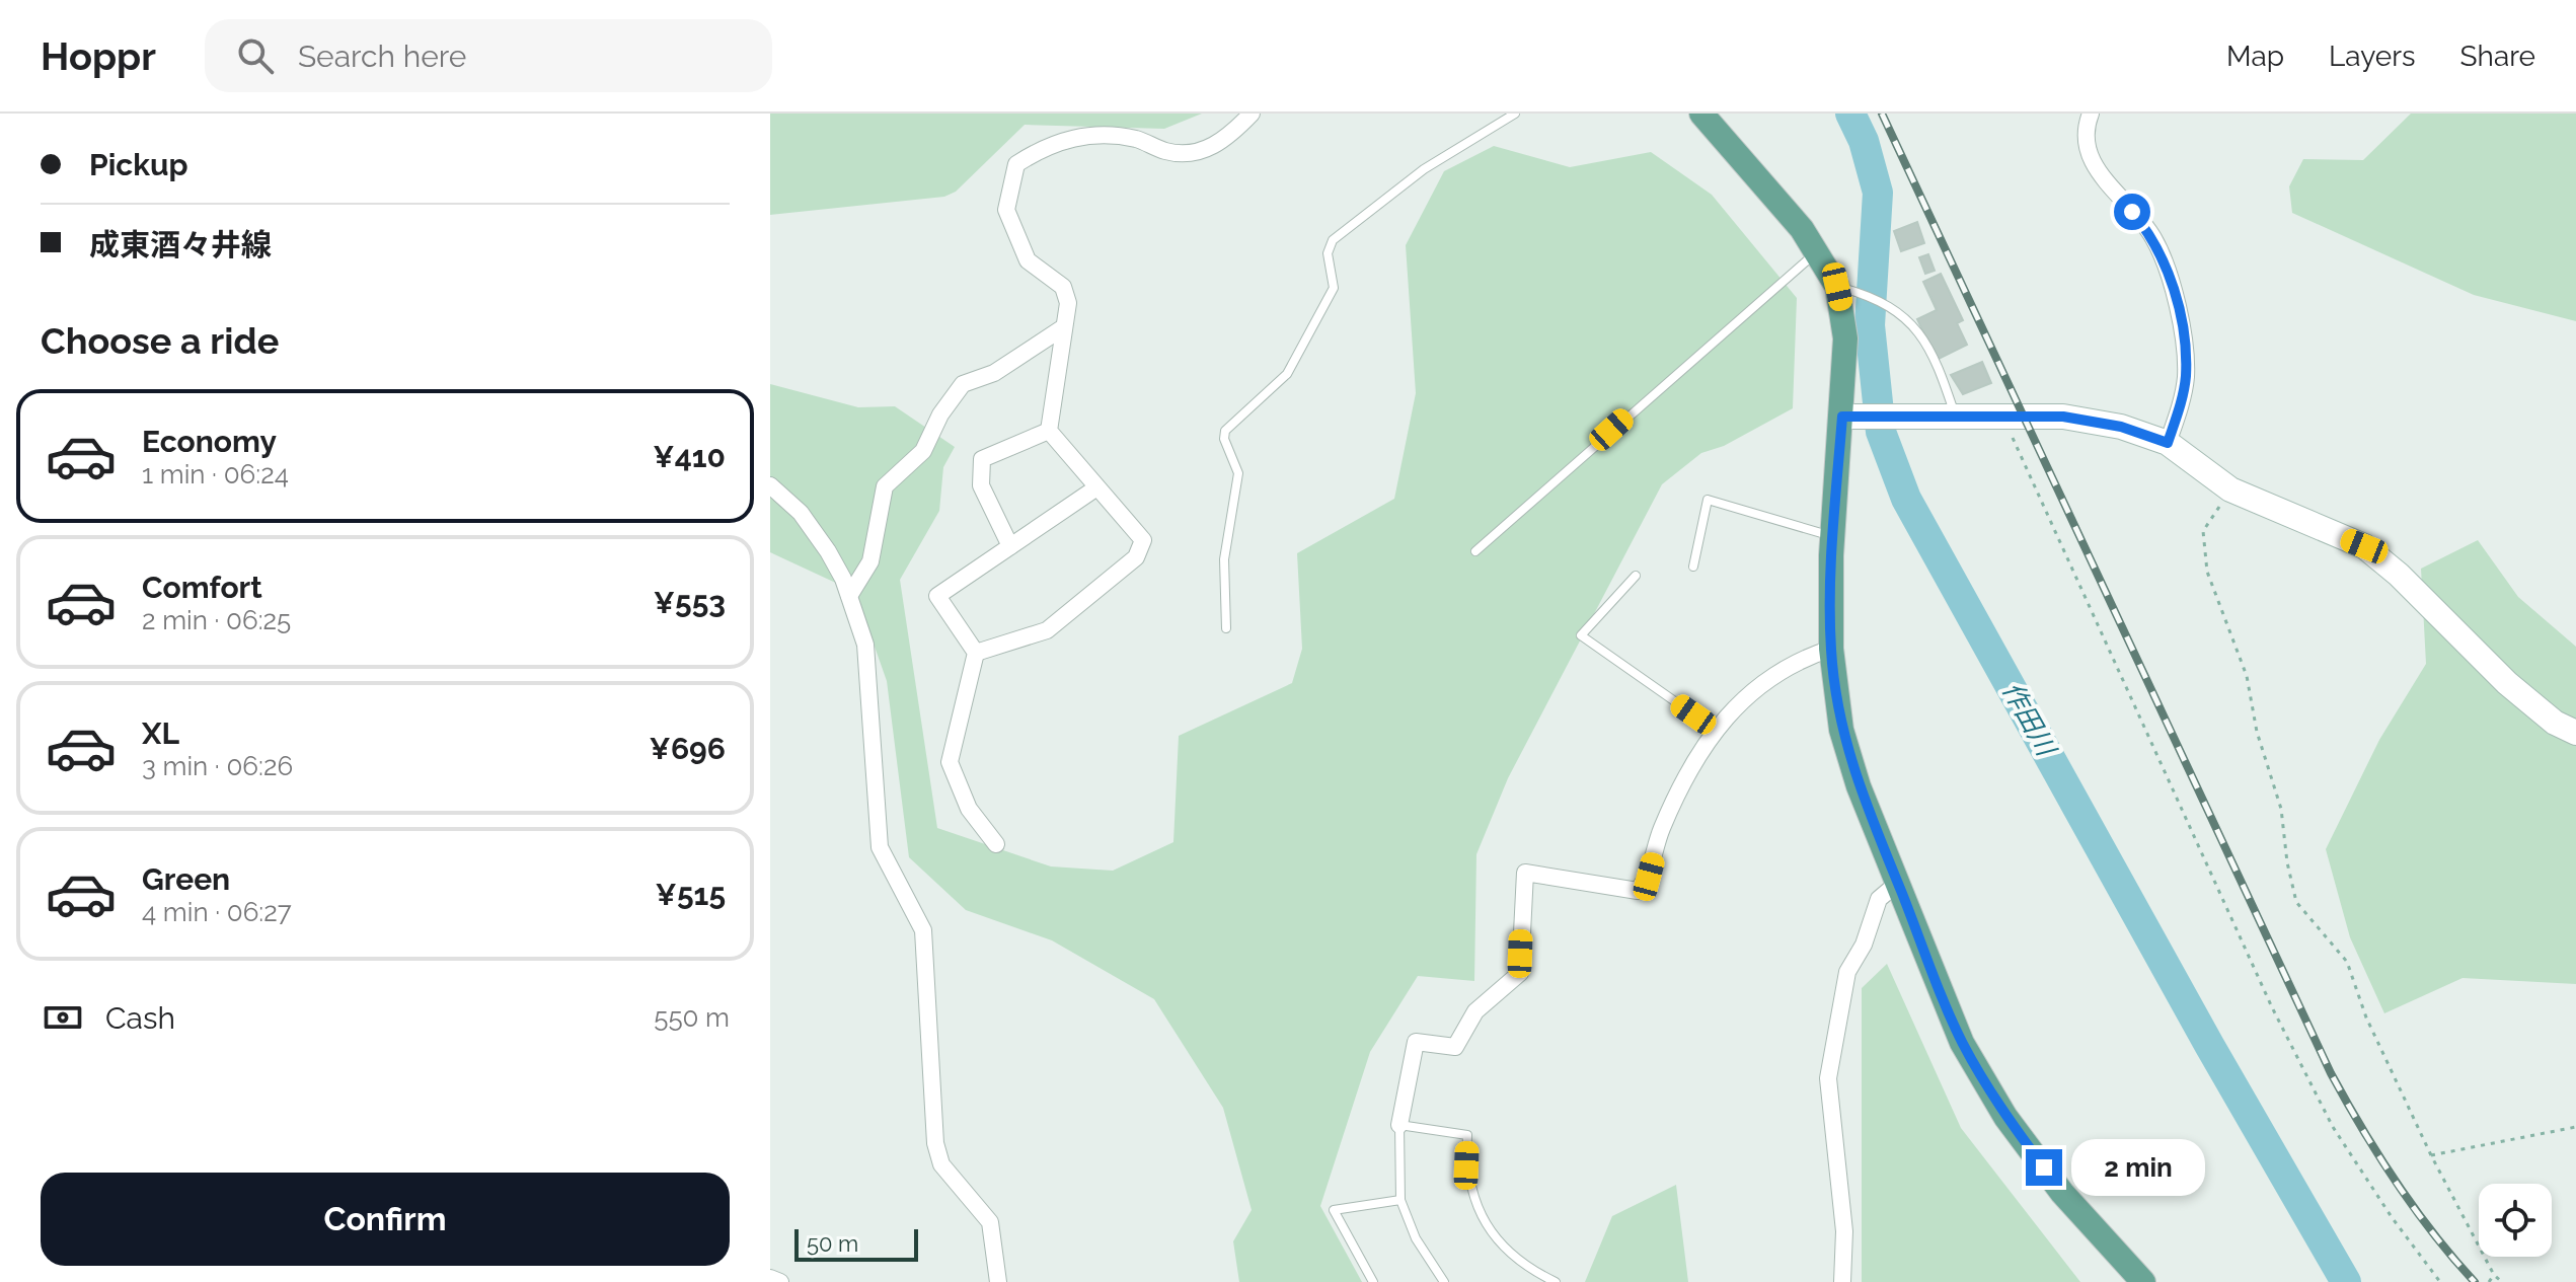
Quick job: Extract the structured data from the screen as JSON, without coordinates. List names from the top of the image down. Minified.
{"water":["作田川"],"scale_bar":"50 m","page":{"header":"Hoppr","search":"Search here","nav":["Map","Layers","Share"],"banner":["Pickup","成東酒々井線"],"heading":"Choose a ride","list":[{"name":"Economy","note":"1 min · 06:24","value":"¥410"},{"name":"Comfort","note":"2 min · 06:25","value":"¥553"},{"name":"XL","note":"3 min · 06:26","value":"¥696"},{"name":"Green","note":"4 min · 06:27","value":"¥515"}],"pay":["Cash","550 m"],"bubble":"2 min","buttons":"Confirm","scale":"50 m"}}
